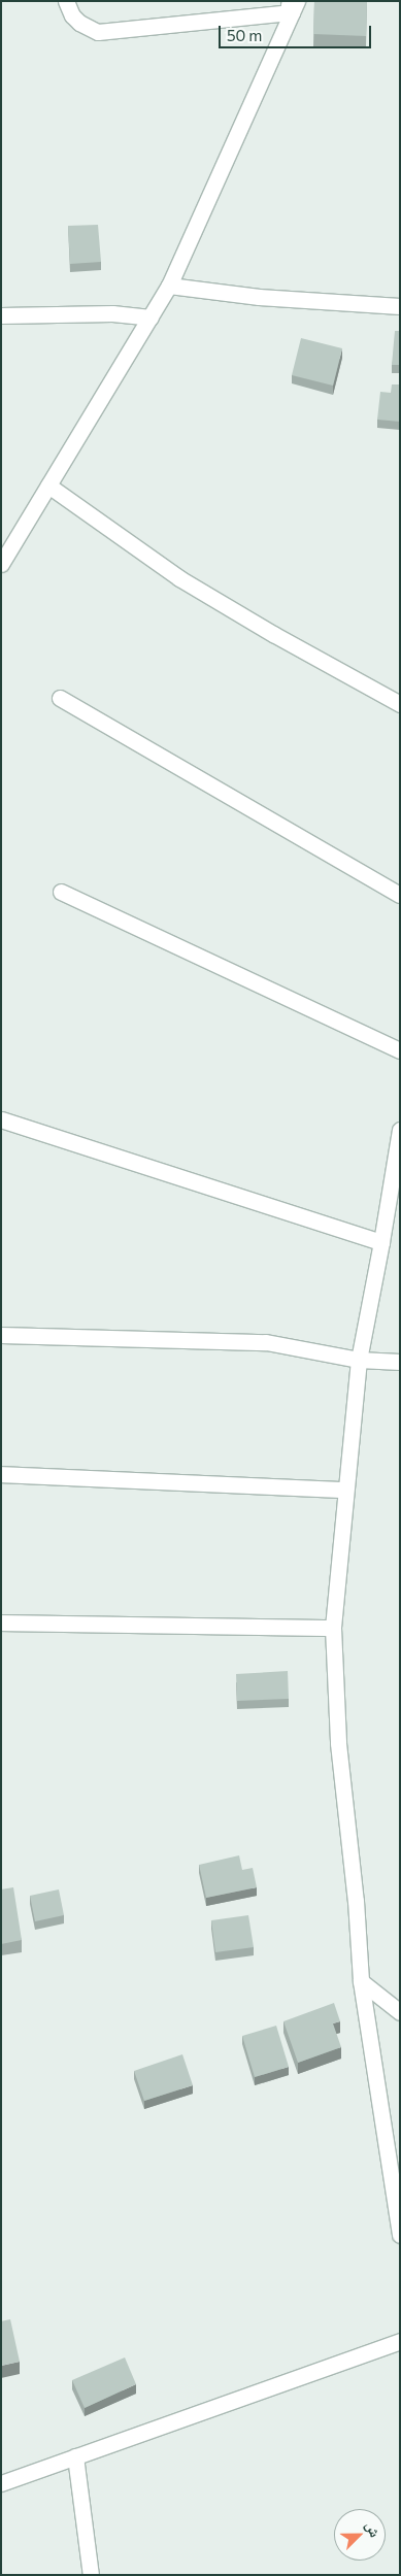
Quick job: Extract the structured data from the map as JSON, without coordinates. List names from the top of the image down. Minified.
{"scale_bar":"50 m","north":"top right"}
